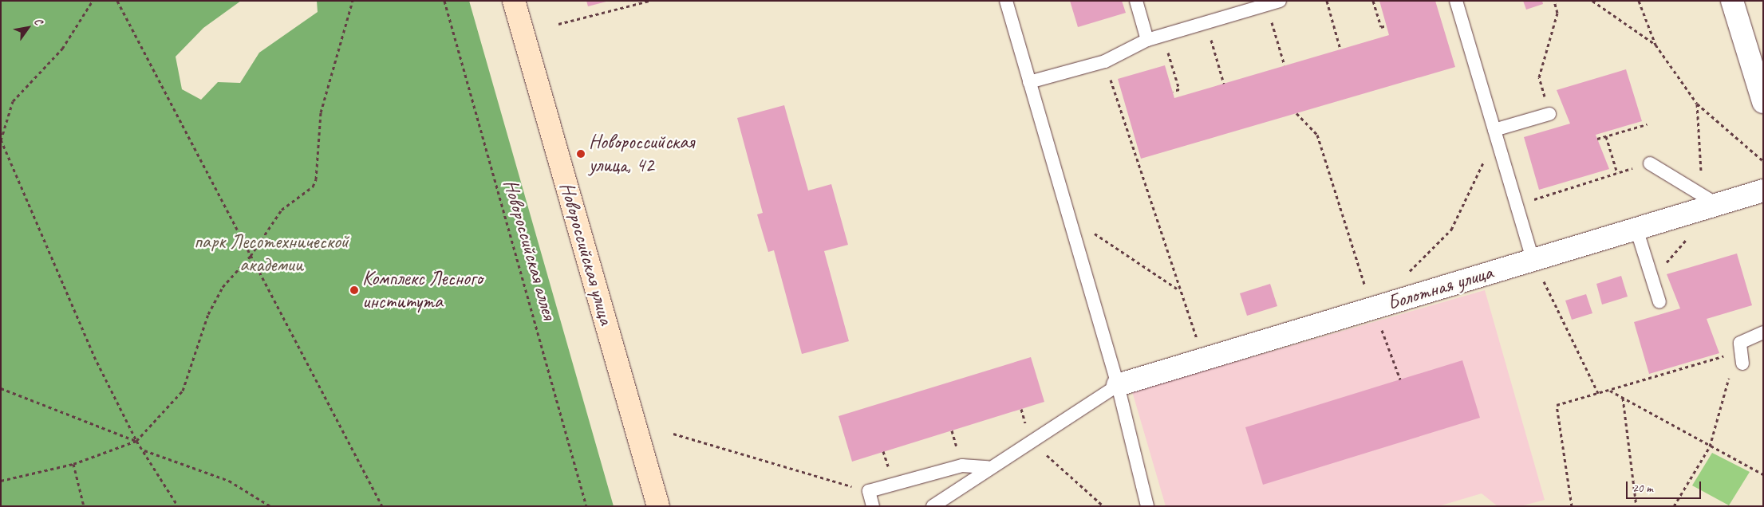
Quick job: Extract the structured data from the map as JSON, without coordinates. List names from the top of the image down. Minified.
{"streets":{"main road":["Новороссийская улица"],"street":["Болотная улица"],"path":["Новороссийская аллея"]},"parks":["парк Лесотехнической академии"],"places":["Новороссийская улица, 42","Комплекс Лесного института"],"scale_bar":"20 m","north":"top right"}
